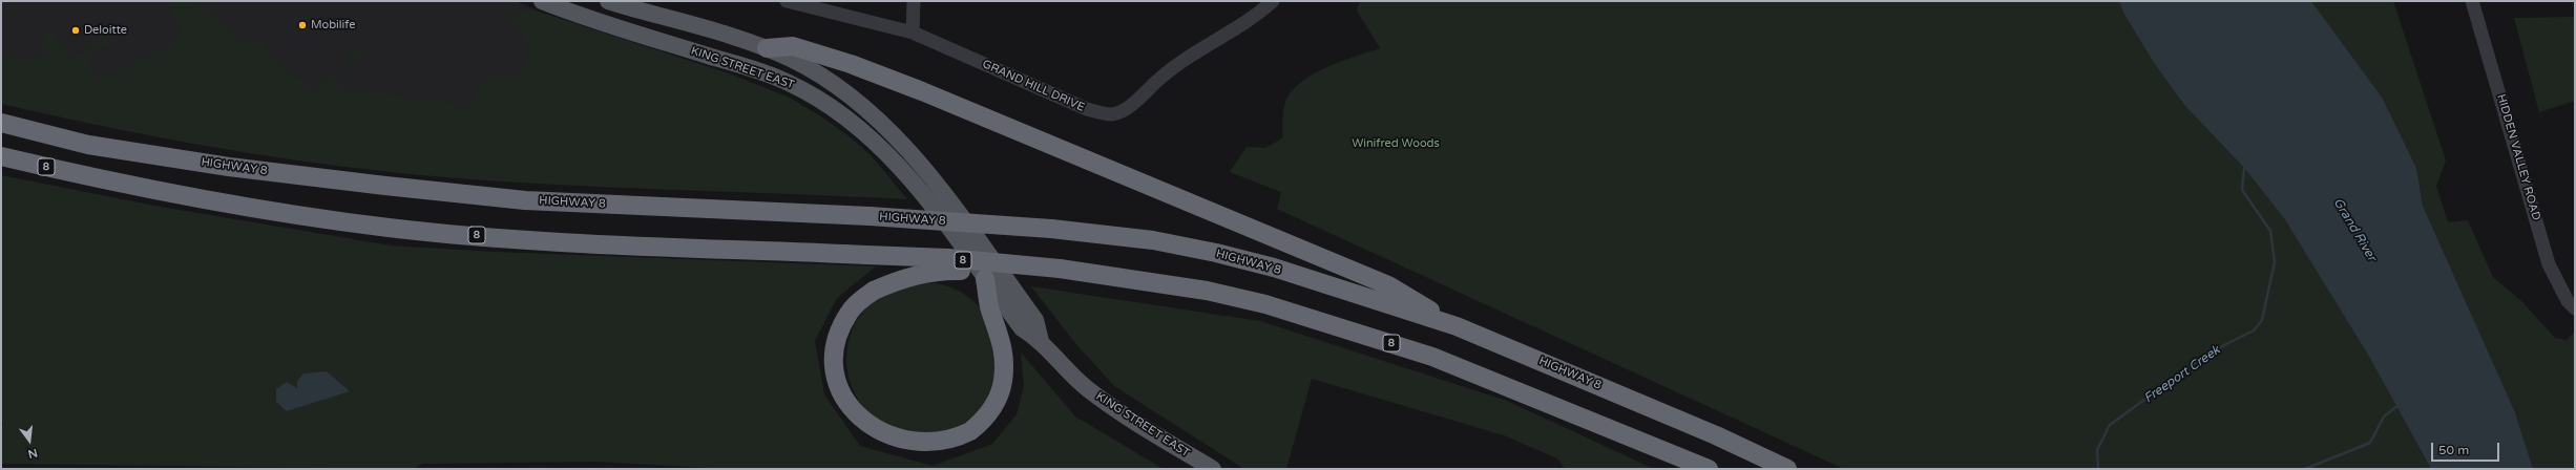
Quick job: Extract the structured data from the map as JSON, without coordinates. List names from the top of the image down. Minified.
{"streets":{"highway":["8","HIGHWAY 8"],"main road":["KING STREET EAST"],"street":["GRAND HILL DRIVE","HIDDEN VALLEY ROAD"]},"water":["Grand River","Freeport Creek"],"parks":["Winifred Woods"],"places":["Mobilife","Deloitte"],"scale_bar":"50 m","north":"bottom"}
